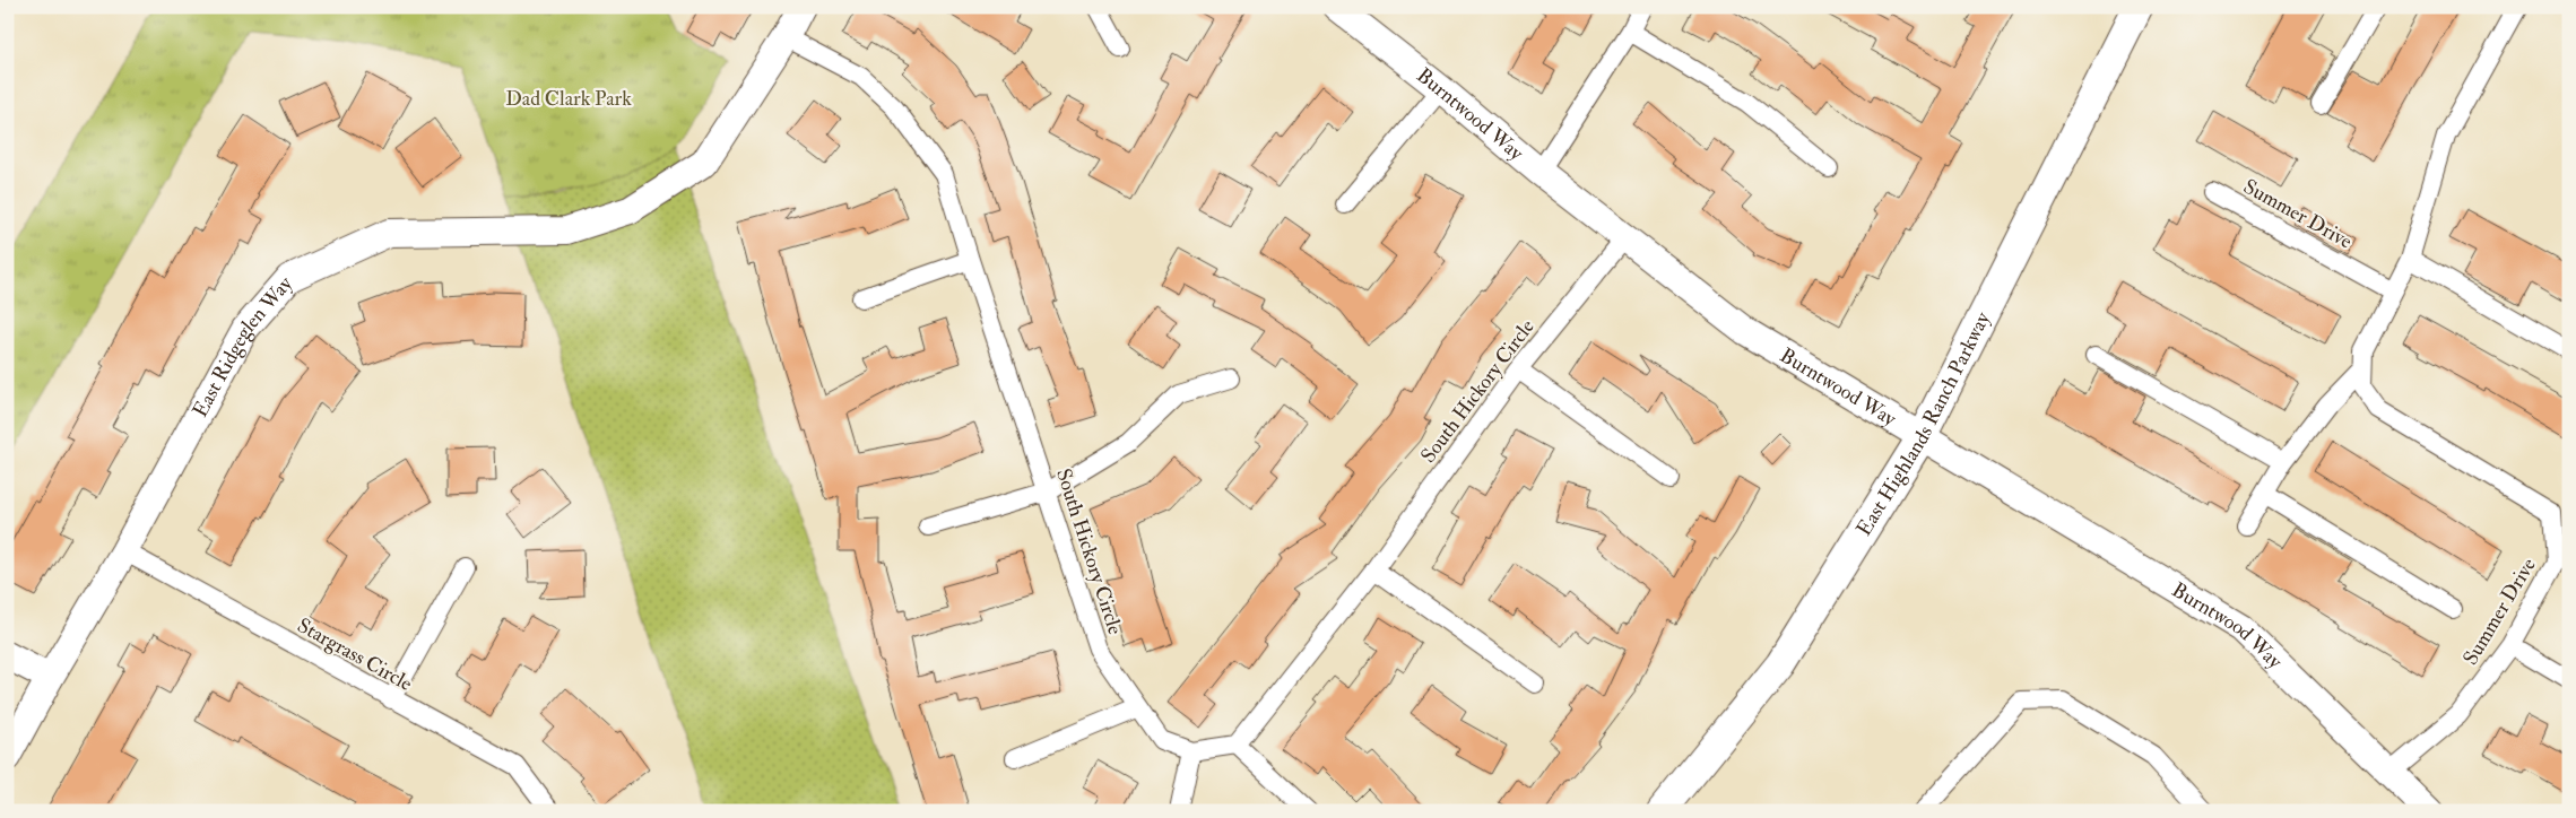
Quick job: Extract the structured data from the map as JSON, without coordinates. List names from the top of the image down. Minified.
{"streets":{"main road":["East Highlands Ranch Parkway"],"street":["Burntwood Way","Summer Drive","East Ridgeglen Way","South Hickory Circle","Stargrass Circle"]},"crossings":[["Burntwood Way","Summer Drive"],["Burntwood Way","South Hickory Circle"],["Burntwood Way","East Highlands Ranch Parkway"],["East Ridgeglen Way","South Hickory Circle"],["East Ridgeglen Way","Stargrass Circle"]],"parks":["Dad Clark Park"]}
